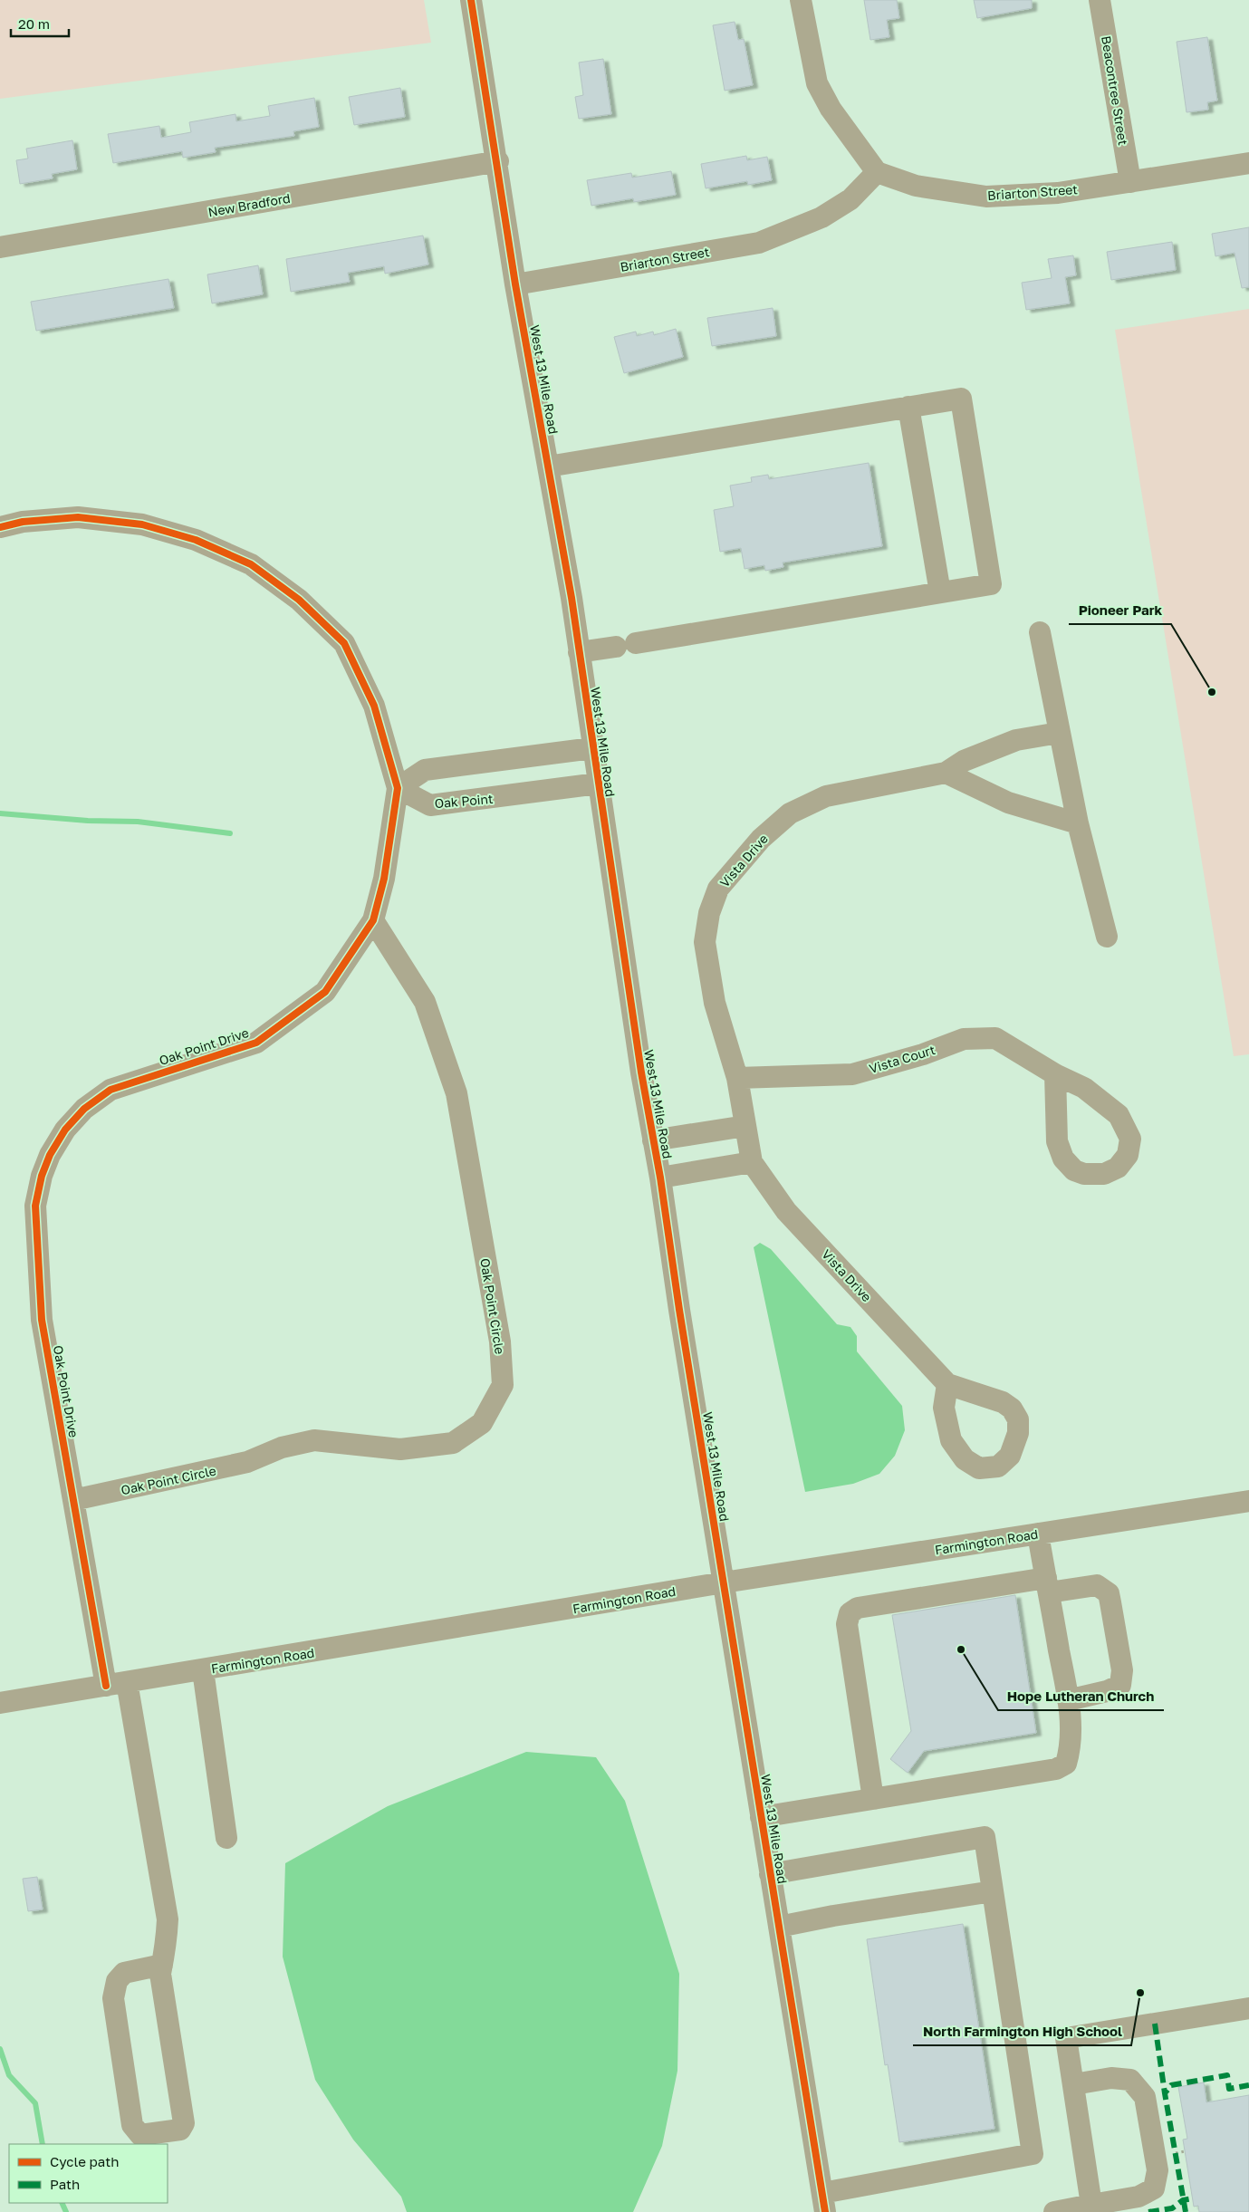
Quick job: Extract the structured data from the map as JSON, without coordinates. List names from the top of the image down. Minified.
{"streets":{"street":["Beacontree Street","Briarton Street","New Bradford","West 13 Mile Road","Oak Point","Vista Drive","Oak Point Drive","Vista Court","Oak Point Circle","Farmington Road"]},"crossings":[["Beacontree Street","Briarton Street"],["Briarton Street","West 13 Mile Road"],["New Bradford","West 13 Mile Road"],["West 13 Mile Road","Oak Point"],["West 13 Mile Road","Farmington Road"],["Oak Point","Oak Point Drive"],["Vista Drive","Vista Court"],["Oak Point Drive","Oak Point Circle"],["Oak Point Drive","Farmington Road"]],"places":["Pioneer Park","Hope Lutheran Church","North Farmington High School"],"legend":["Cycle path","Path"],"scale_bar":"20 m"}
